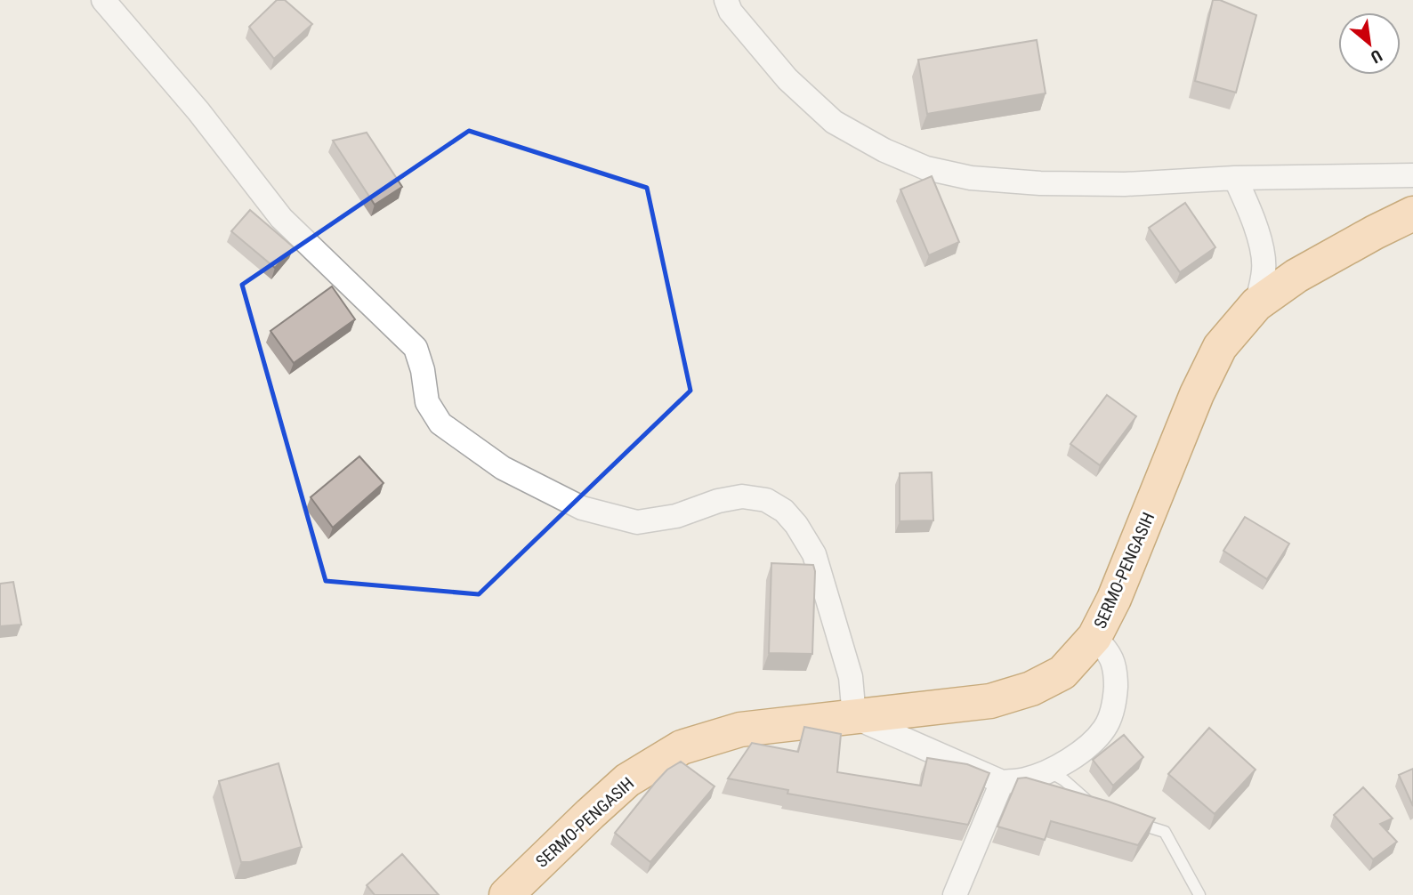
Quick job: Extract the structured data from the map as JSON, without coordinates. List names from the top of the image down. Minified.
{"streets":{"main road":["SERMO-PENGASIH"]},"north":"bottom right"}
